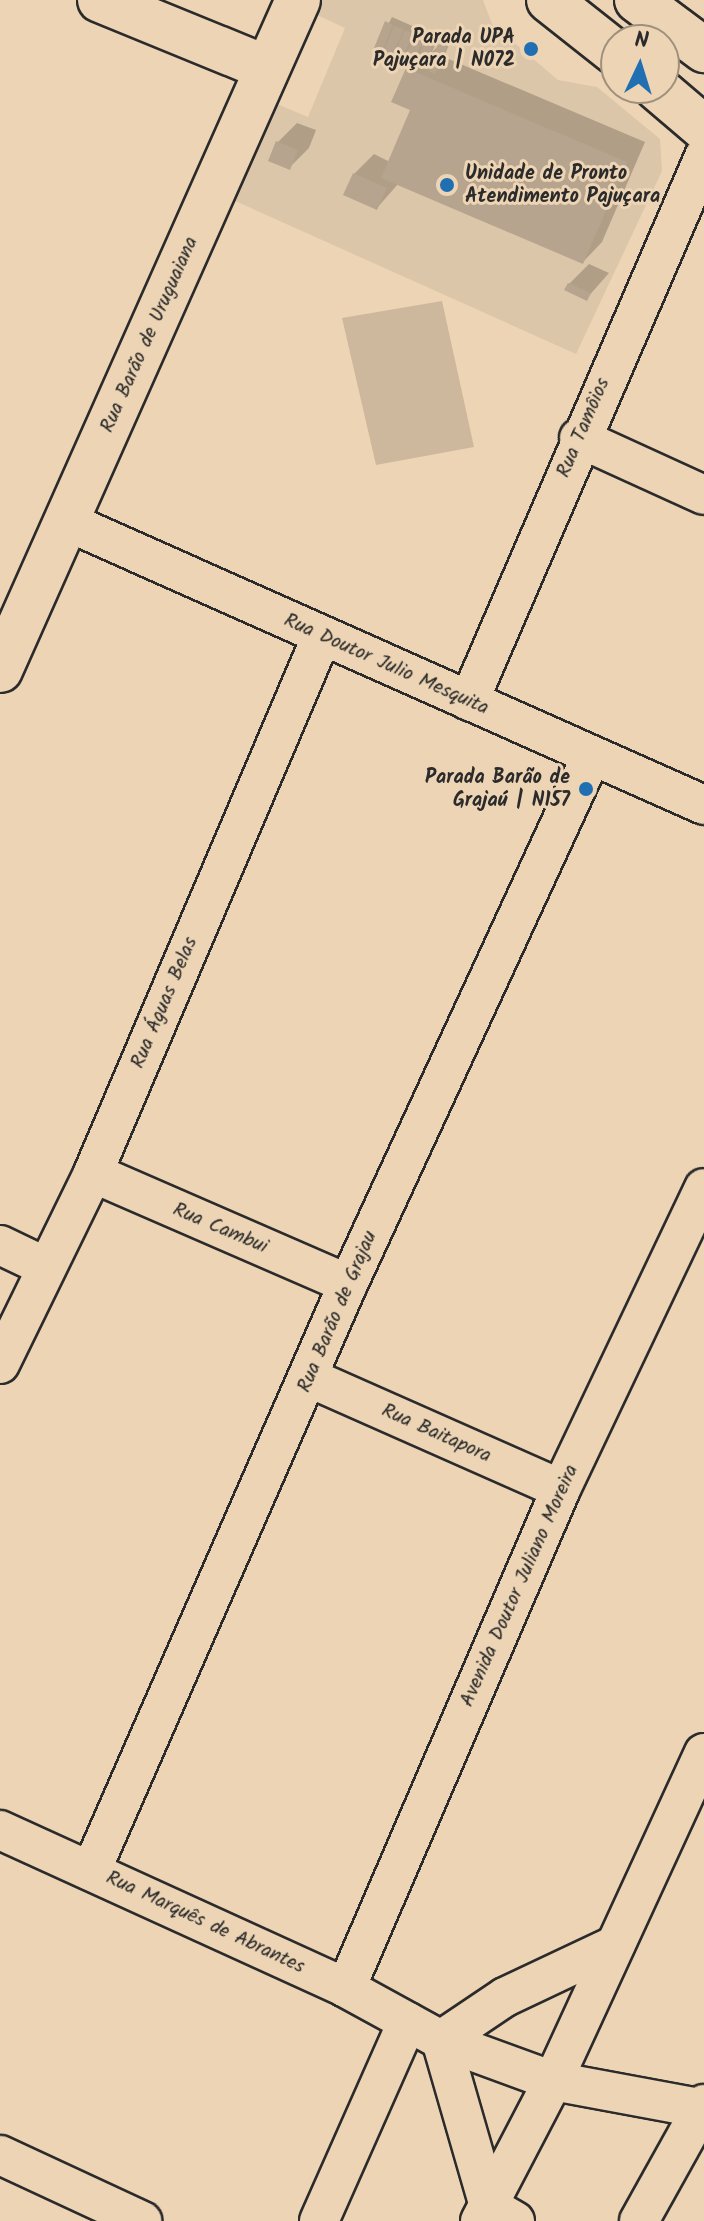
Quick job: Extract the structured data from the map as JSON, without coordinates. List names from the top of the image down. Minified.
{"streets":{"street":["Rua Barão de Uruguaiana","Rua Tamôios","Rua Doutor Julio Mesquita","Rua Águas Belas","Rua Cambui","Rua Barão de Grajau","Rua Baitapora","Avenida Doutor Juliano Moreira","Rua Marquês de Abrantes"]},"crossings":[["Rua Barão de Uruguaiana","Rua Doutor Julio Mesquita"],["Rua Tamôios","Rua Doutor Julio Mesquita"],["Rua Doutor Julio Mesquita","Rua Águas Belas"],["Rua Doutor Julio Mesquita","Rua Barão de Grajau"],["Rua Águas Belas","Rua Cambui"],["Rua Cambui","Rua Barão de Grajau"],["Rua Barão de Grajau","Rua Baitapora"],["Rua Barão de Grajau","Rua Marquês de Abrantes"],["Rua Baitapora","Avenida Doutor Juliano Moreira"],["Avenida Doutor Juliano Moreira","Rua Marquês de Abrantes"]],"places":["Parada UPA Pajuçara | N072","Unidade de Pronto Atendimento Pajuçara","Parada Barão de Grajaú | N157"],"north":"top"}
